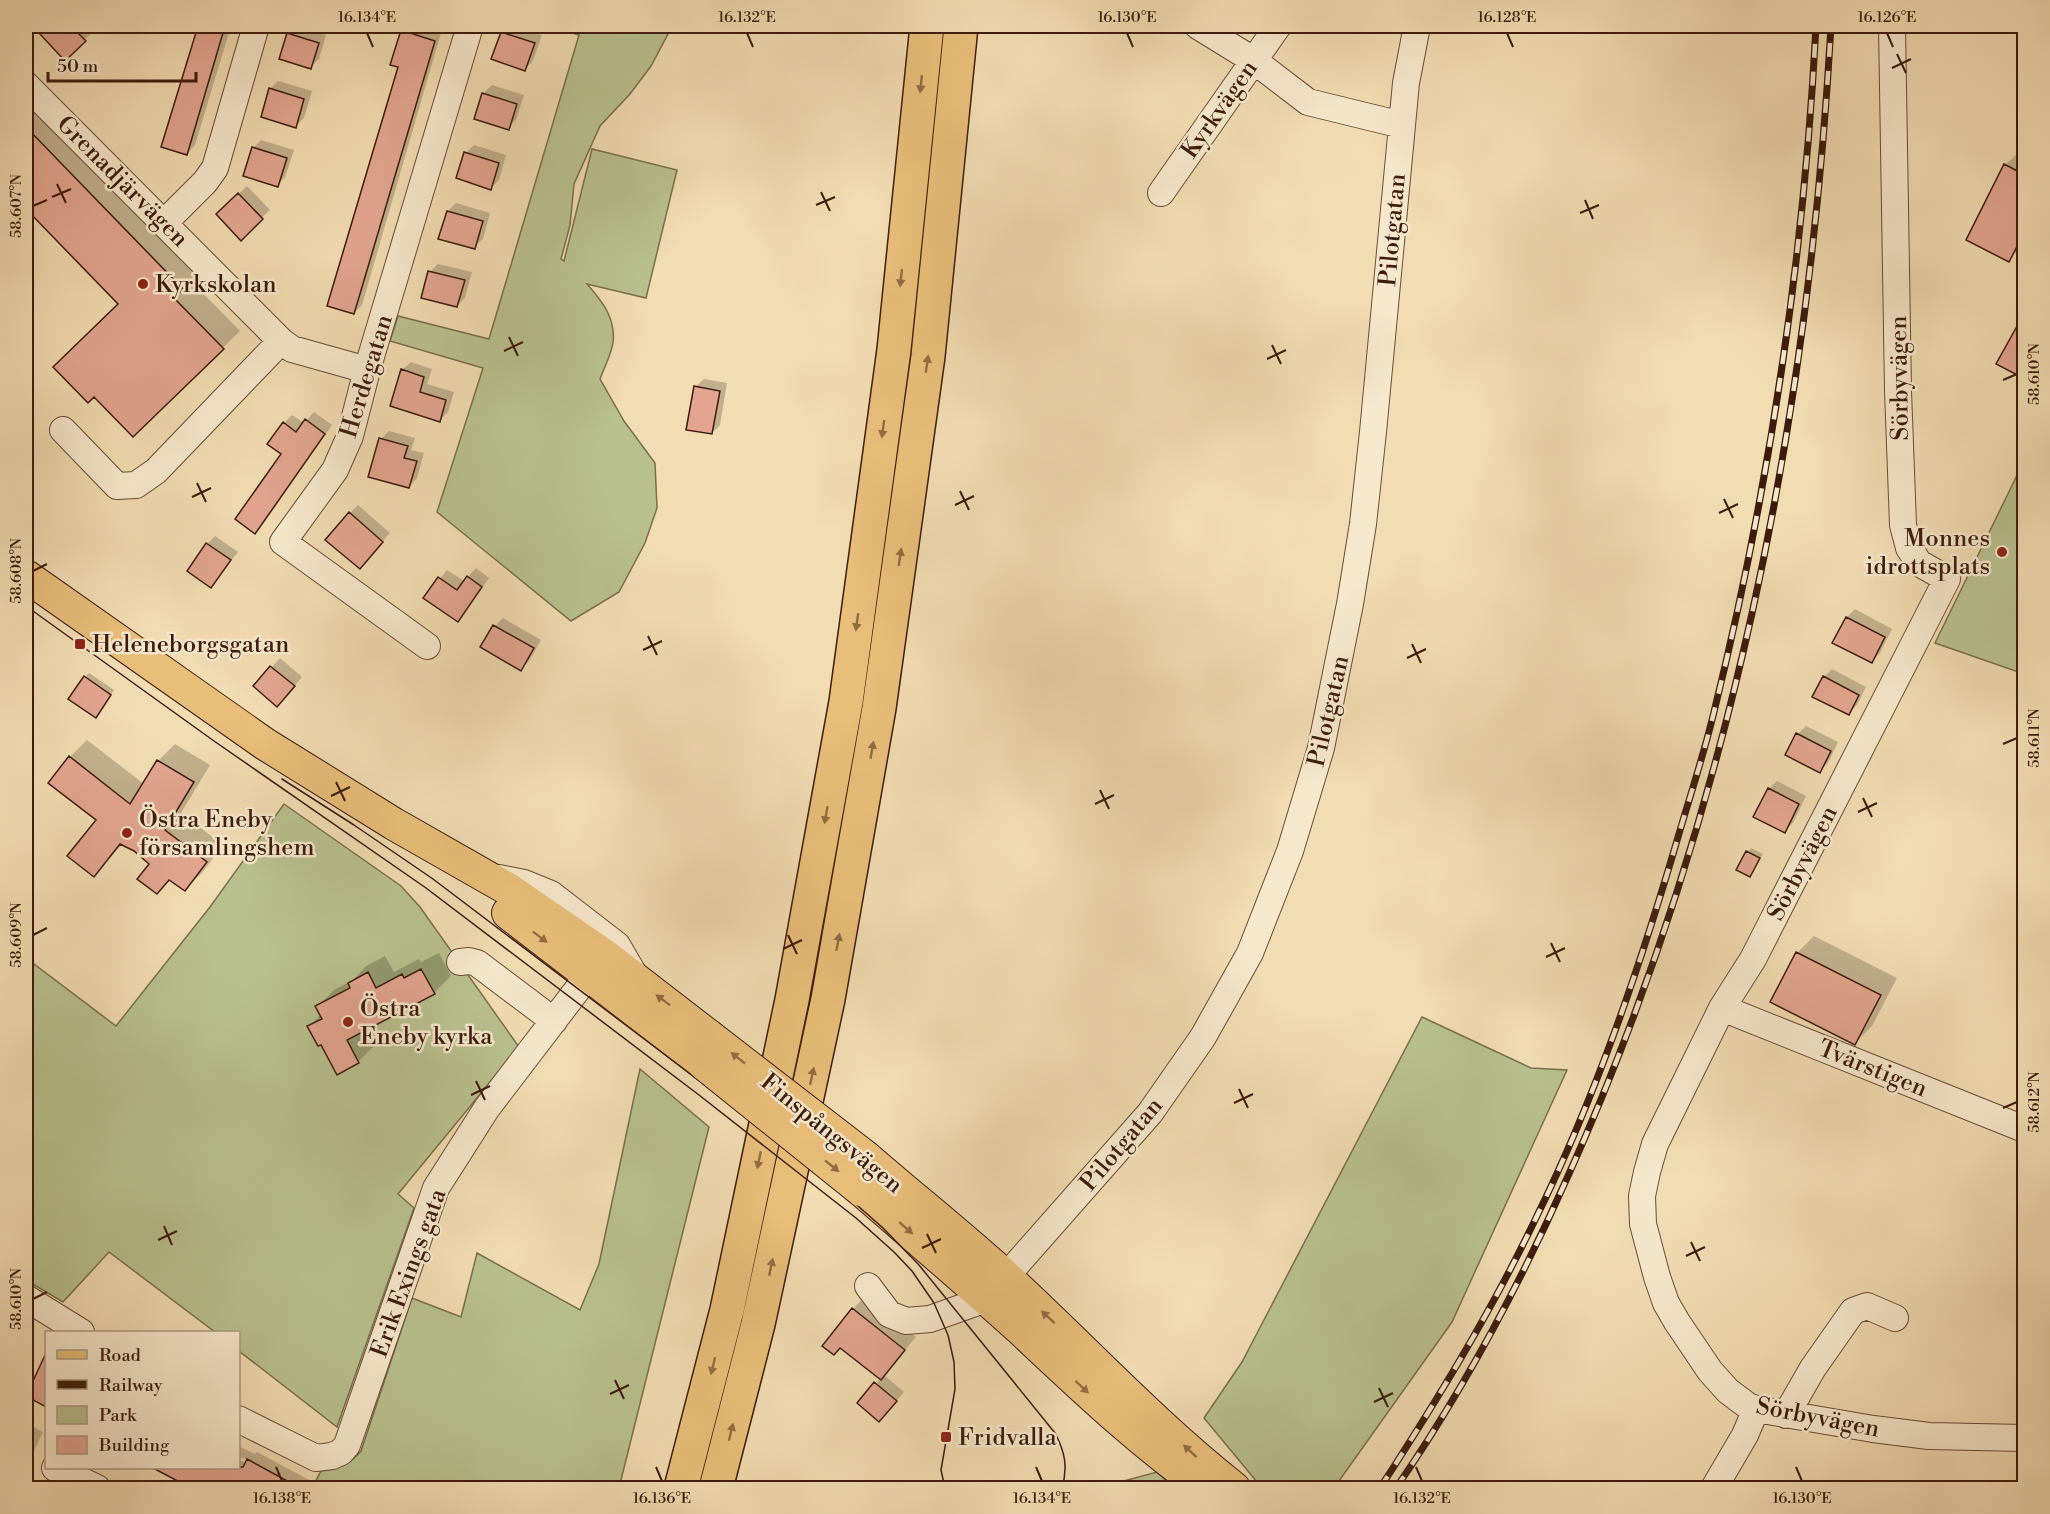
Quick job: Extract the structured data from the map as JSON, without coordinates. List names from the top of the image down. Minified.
{"streets":{"main road":["Finspångsvägen"],"street":["Kyrkvägen","Grenadjärvägen","Pilotgatan","Herdegatan","Sörbyvägen","Tvärstigen","Erik Exings gata"]},"crossings":[["Grenadjärvägen","Herdegatan"],["Pilotgatan","Finspångsvägen"],["Sörbyvägen","Tvärstigen"],["Finspångsvägen","Erik Exings gata"]],"places":{"other":["Kyrkskolan","Monnes idrottsplats","Östra Eneby församlingshem","Östra Eneby kyrka"],"transit":["Heleneborgsgatan","Fridvalla"]},"legend":["Road","Railway","Park","Building"],"scale_bar":"50 m","coordinates":["16.134°E","16.132°E","16.130°E","16.128°E","16.126°E","58.607°N","58.610°N","58.608°N","58.611°N","58.609°N","58.612°N","16.138°E","16.136°E"]}
